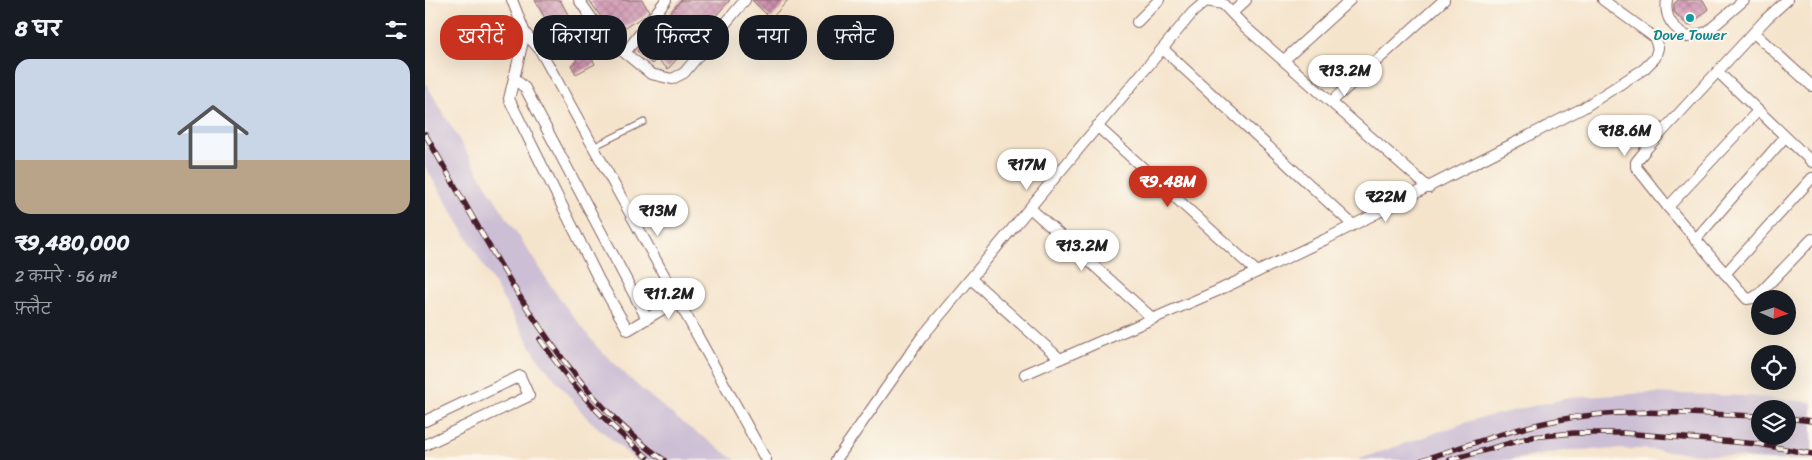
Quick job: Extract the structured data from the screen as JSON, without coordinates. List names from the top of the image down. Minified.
{"places":["Dove Tower"],"north":"right","page":{"heading":"8 घर","chip":["खरीदें","किराया","फ़िल्टर","नया","फ़्लैट"],"price":["₹13.2M","₹18.6M","₹17M","₹9.48M","₹22M","₹13M","₹13.2M","₹11.2M"],"list":[{"name":"₹9,480,000","note":"2 कमरे · 56 m² · फ़्लैट"}]}}
